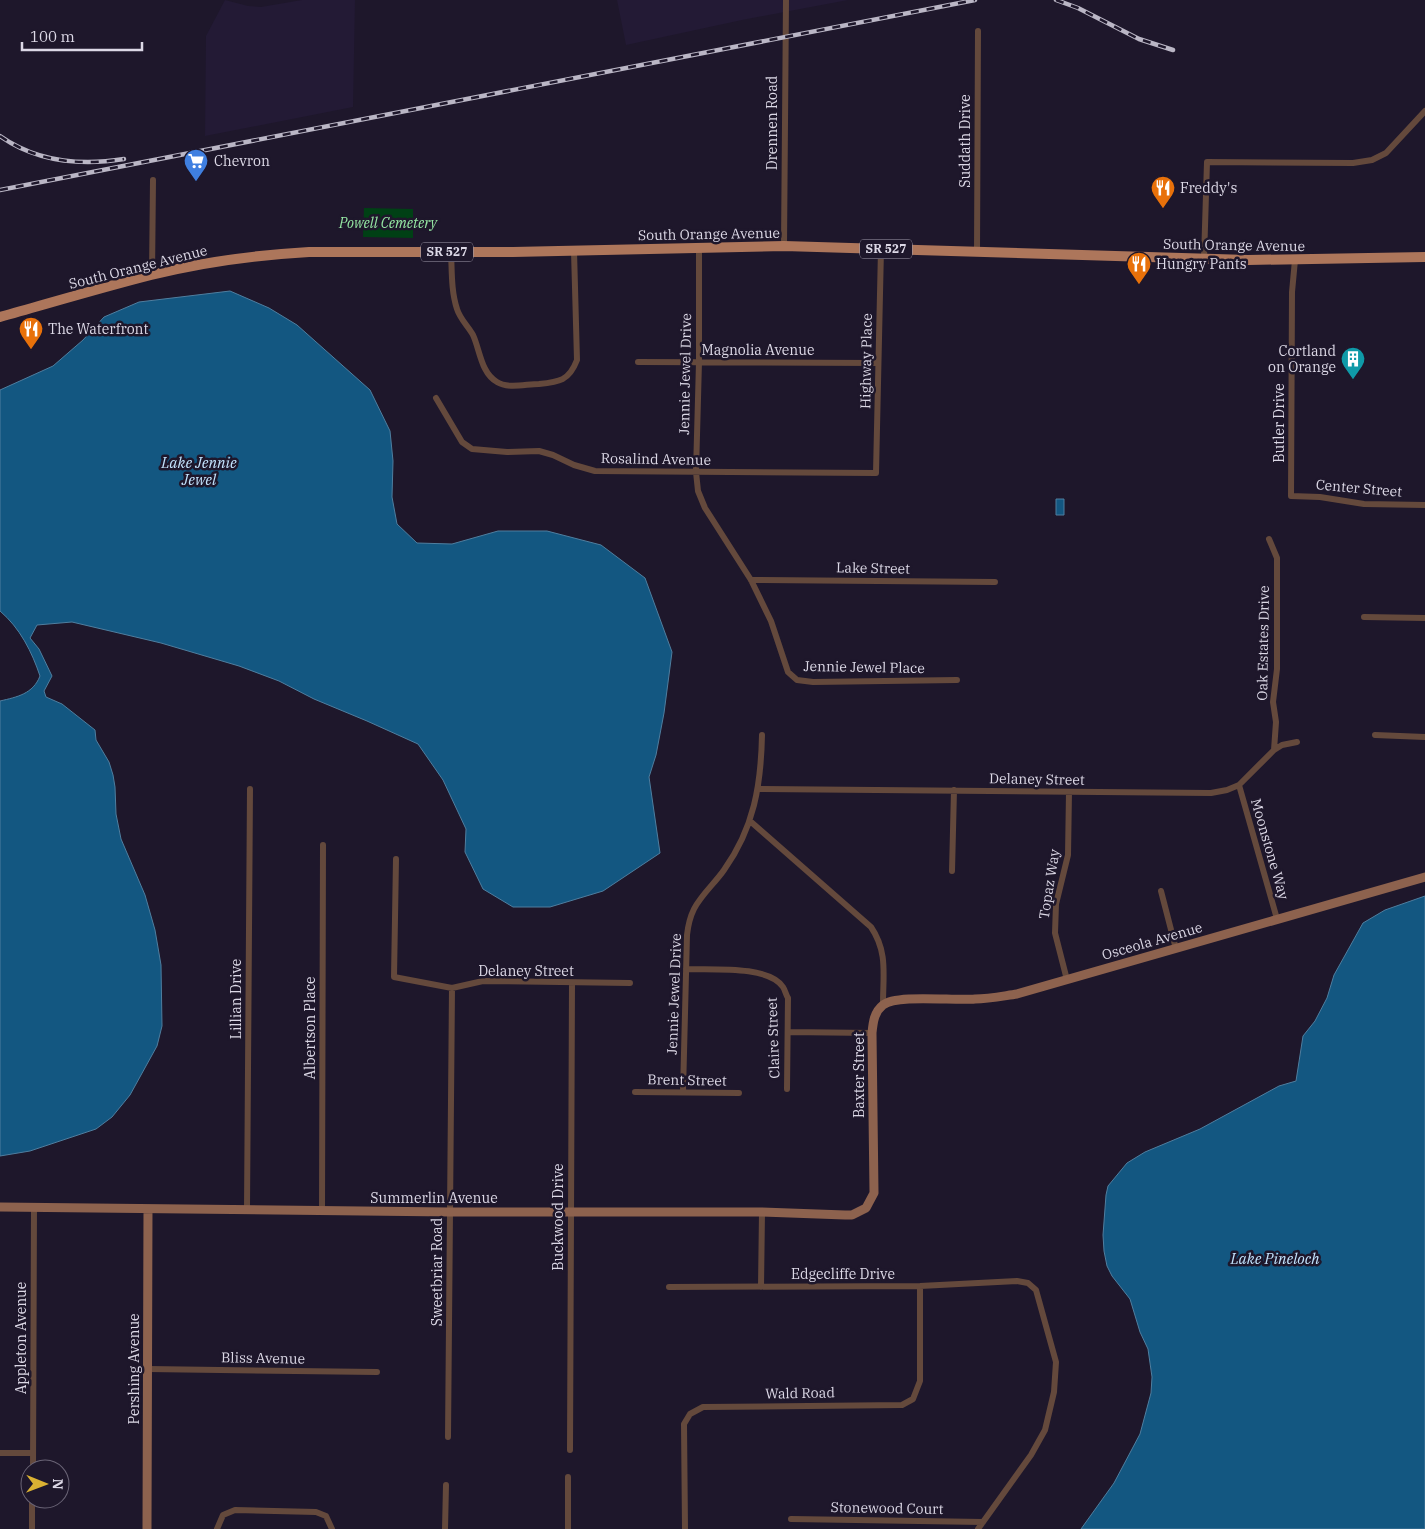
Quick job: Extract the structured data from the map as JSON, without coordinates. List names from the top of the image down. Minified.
{"streets":{"main road":["South Orange Avenue","SR 527"],"street":["Drennen Road","Suddath Drive","Magnolia Avenue","Highway Place","Jennie Jewel Drive","Butler Drive","Rosalind Avenue","Center Street","Lake Street","Oak Estates Drive","Jennie Jewel Place","Delaney Street","Moonstone Way","Topaz Way","Osceola Avenue","Lillian Drive","Albertson Place","Claire Street","Baxter Street","Brent Street","Summerlin Avenue","Buckwood Drive","Sweetbriar Road","Edgecliffe Drive","Appleton Avenue","Bliss Avenue","Pershing Avenue","Wald Road","Stonewood Court"]},"crossings":[["Drennen Road","South Orange Avenue"],["Suddath Drive","South Orange Avenue"],["South Orange Avenue","Highway Place"],["South Orange Avenue","Jennie Jewel Drive"],["South Orange Avenue","Butler Drive"],["Magnolia Avenue","Highway Place"],["Magnolia Avenue","Jennie Jewel Drive"],["Highway Place","Rosalind Avenue"],["Jennie Jewel Drive","Rosalind Avenue"],["Jennie Jewel Drive","Lake Street"],["Jennie Jewel Drive","Jennie Jewel Place"],["Jennie Jewel Drive","Delaney Street"],["Jennie Jewel Drive","Claire Street"],["Jennie Jewel Drive","Baxter Street"],["Jennie Jewel Drive","Brent Street"],["Butler Drive","Center Street"],["Delaney Street","Moonstone Way"],["Delaney Street","Topaz Way"],["Delaney Street","Buckwood Drive"],["Delaney Street","Sweetbriar Road"],["Moonstone Way","Osceola Avenue"],["Topaz Way","Osceola Avenue"],["Osceola Avenue","Baxter Street"],["Lillian Drive","Summerlin Avenue"],["Albertson Place","Summerlin Avenue"],["Baxter Street","Summerlin Avenue"],["Summerlin Avenue","Buckwood Drive"],["Summerlin Avenue","Sweetbriar Road"],["Summerlin Avenue","Appleton Avenue"],["Summerlin Avenue","Pershing Avenue"],["Edgecliffe Drive","Wald Road"],["Edgecliffe Drive","Stonewood Court"],["Bliss Avenue","Pershing Avenue"]],"water":["Lake Jennie Jewel","Lake Pineloch"],"parks":["Powell Cemetery"],"places":{"supermarket":["Chevron"],"restaurant":["Freddy's","Hungry Pants","The Waterfront"],"building":["Cortland on Orange"]},"scale_bar":"100 m","north":"right"}
